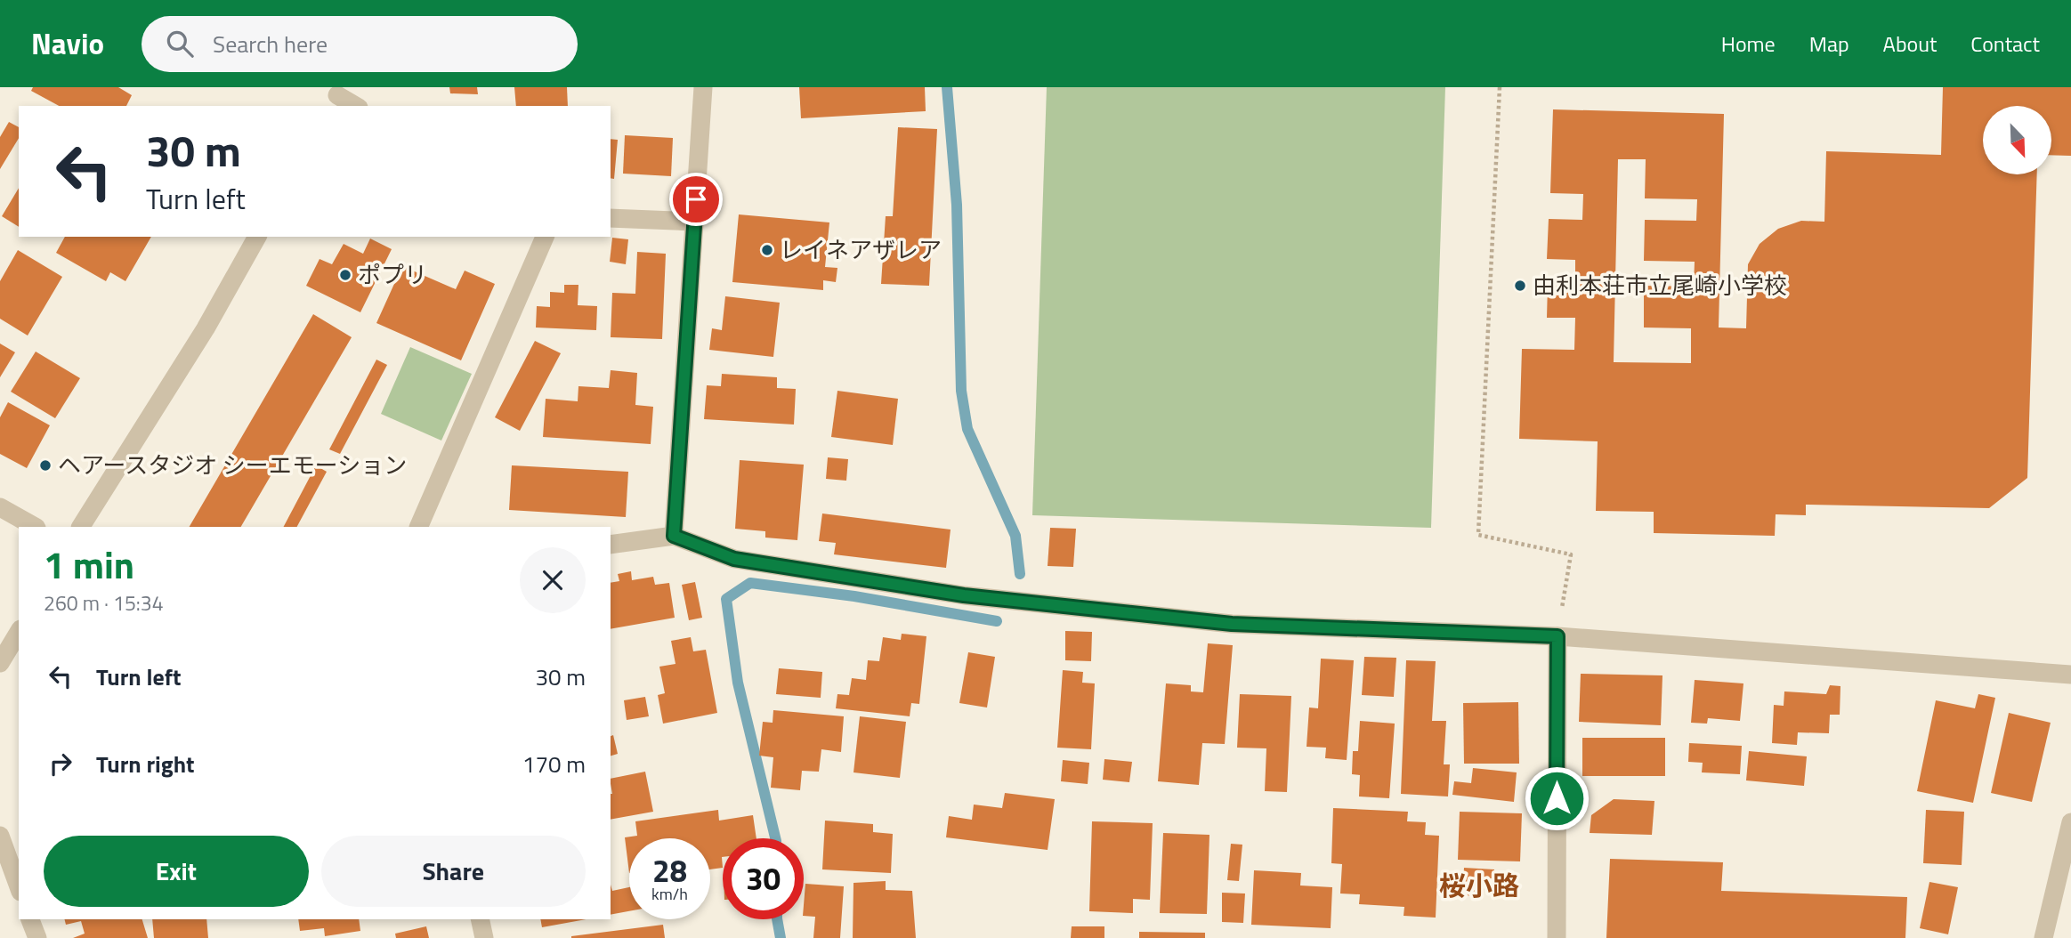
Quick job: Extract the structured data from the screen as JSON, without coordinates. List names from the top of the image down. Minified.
{"districts":["桜小路"],"places":["レイネアザレア","ポプリ","由利本荘市立尾崎小学校","ヘアースタジオ シーエモーション"],"north":"bottom right","page":{"header":"Navio","search":"Search here","nav":["Home","Map","About","Contact"],"turn":["30 m","Turn left"],"heading":["1 min","260 m · 15:34"],"list":[{"name":"Turn left","value":"30 m"},{"name":"Turn right","value":"170 m"}],"buttons":["Exit","Share"],"speed":"28 km/h","limit":"30"}}
